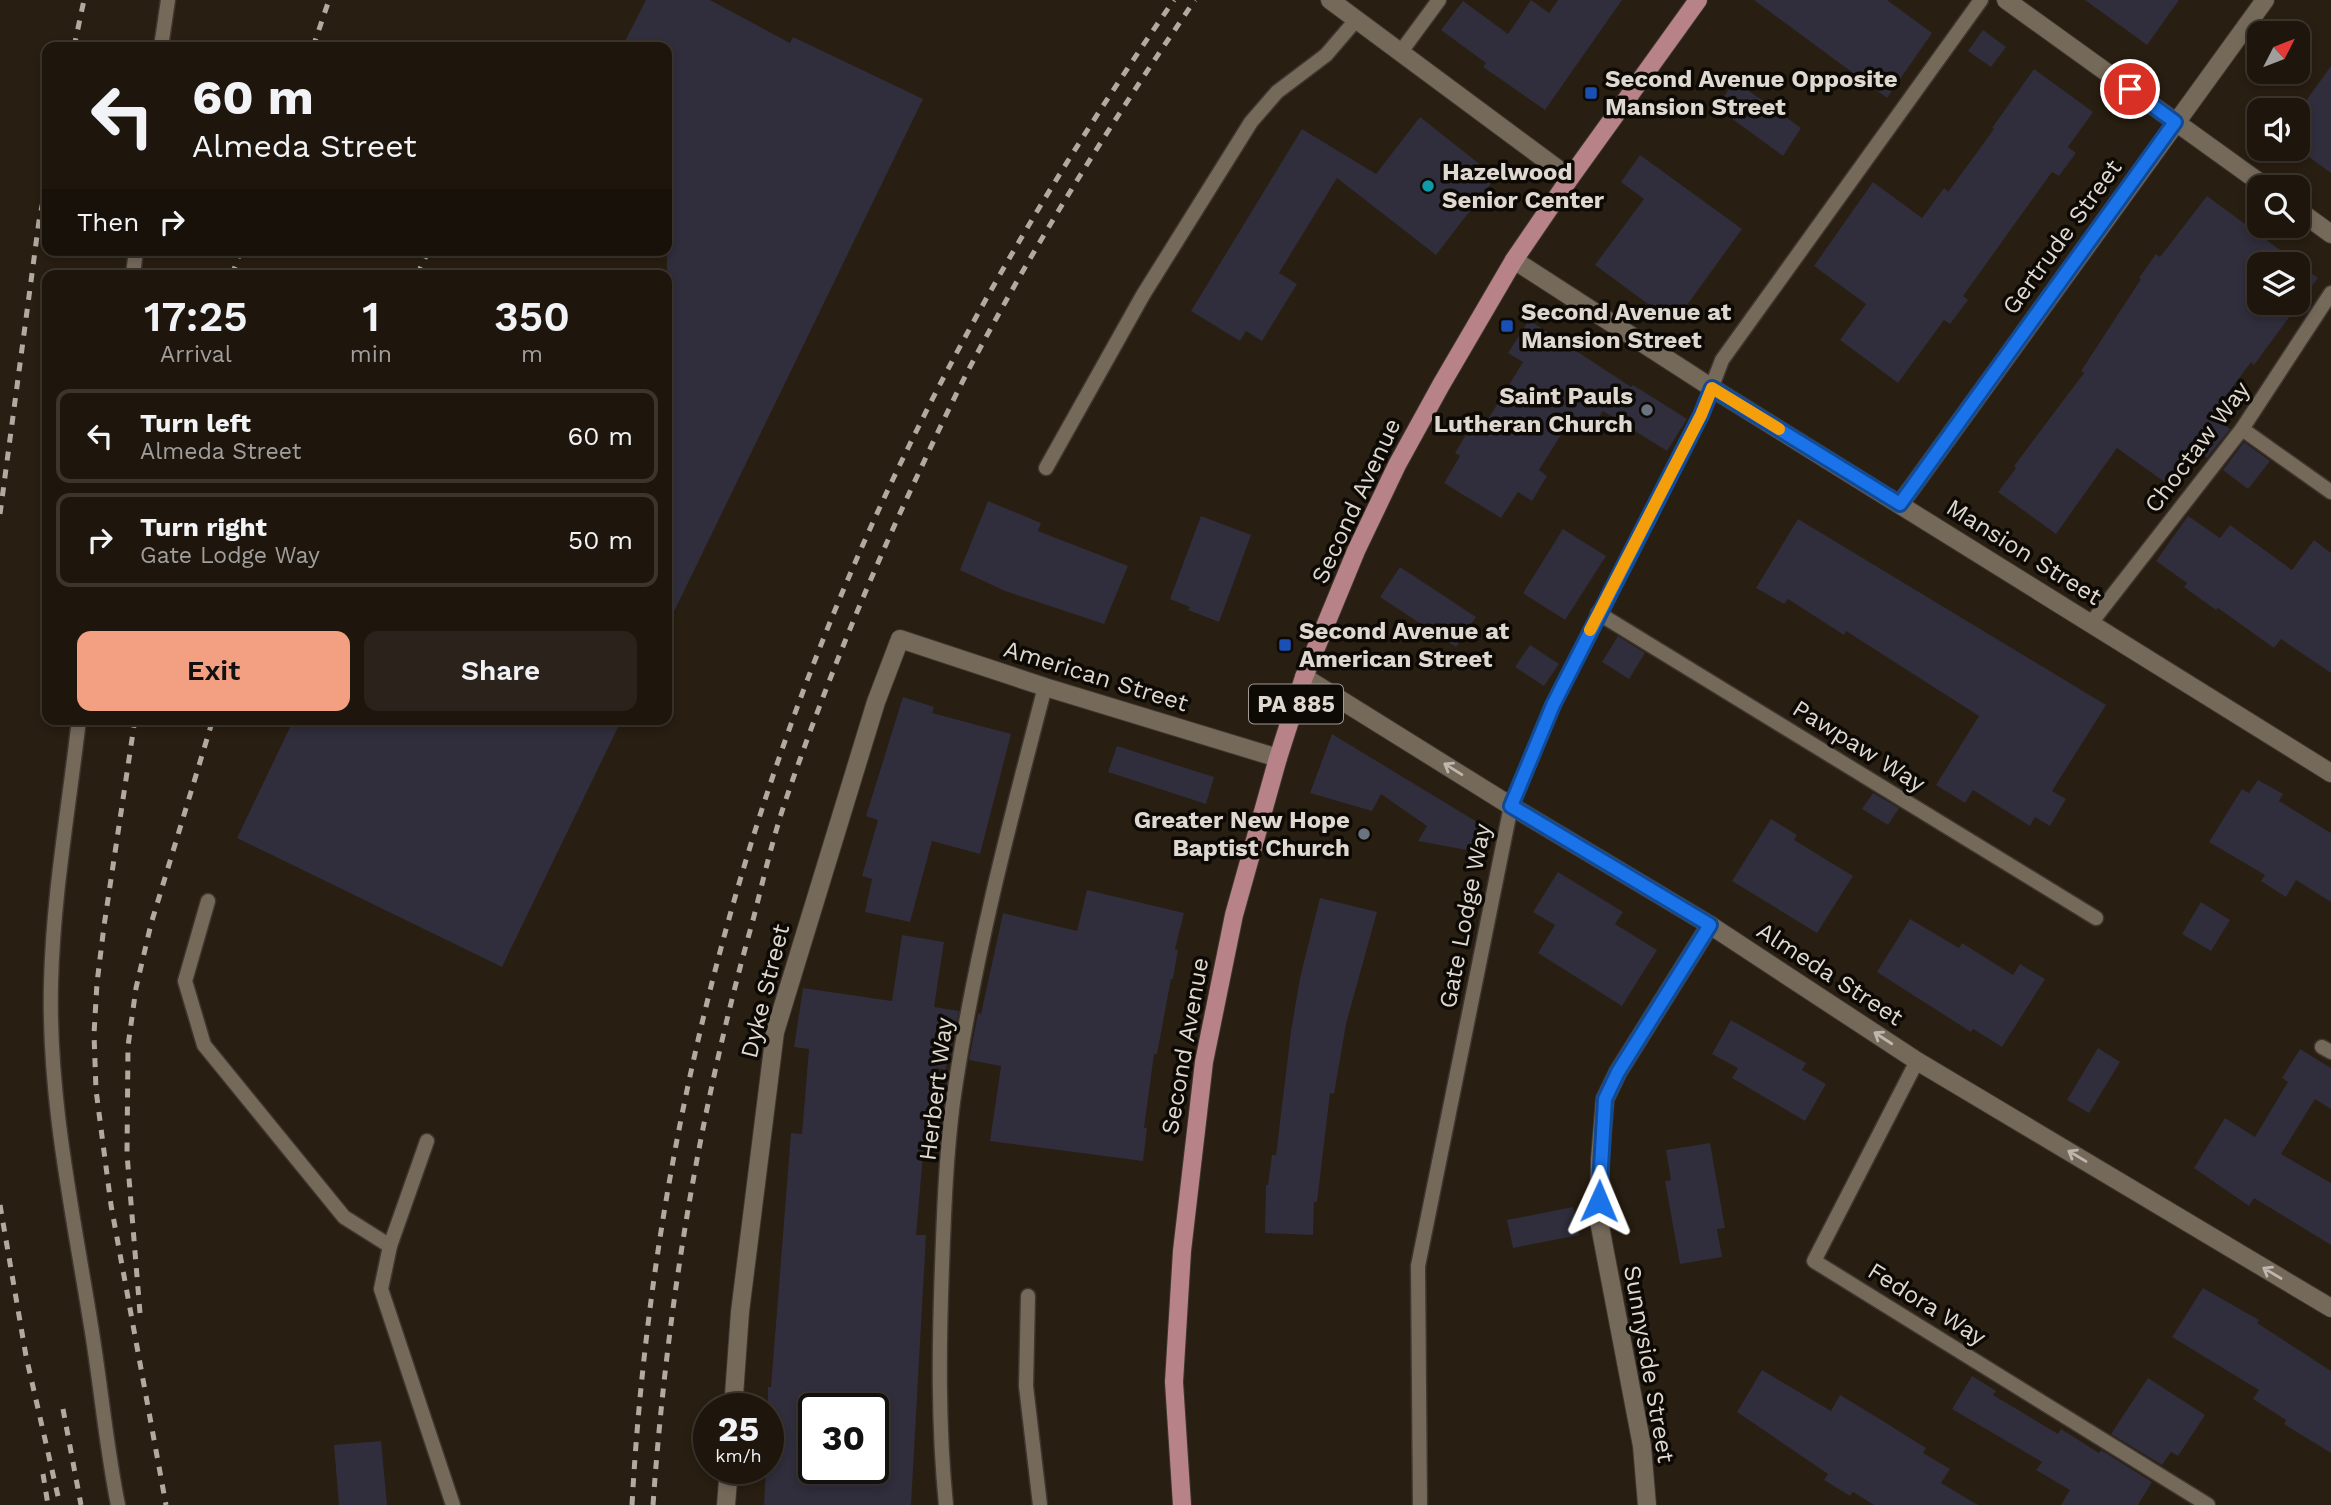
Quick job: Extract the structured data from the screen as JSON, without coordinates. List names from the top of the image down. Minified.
{"streets":{"main road":["Second Avenue","PA 885"],"street":["Gertrude Street","Mansion Street","American Street","Almeda Street","Dyke Street","Sunnyside Street"],"lane":["Choctaw Way","Pawpaw Way","Gate Lodge Way","Herbert Way","Fedora Way"]},"crossings":[["Gertrude Street","Mansion Street"],["Choctaw Way","Mansion Street"],["Second Avenue","Mansion Street"],["Second Avenue","American Street"],["Second Avenue","Almeda Street"],["Mansion Street","Gate Lodge Way"],["American Street","Dyke Street"],["American Street","Herbert Way"],["Pawpaw Way","Gate Lodge Way"],["Gate Lodge Way","Almeda Street"],["Almeda Street","Fedora Way"],["Almeda Street","Sunnyside Street"]],"one_way":["Almeda Street"],"places":{"transit":["Second Avenue Opposite Mansion Street","Second Avenue at Mansion Street","Second Avenue at American Street"],"other":["Hazelwood Senior Center","Saint Pauls Lutheran Church","Greater New Hope Baptist Church"]},"north":"top right","page":{"turn":["60 m","Almeda Street"],"then":"Then","eta":["17:25","Arrival","1","min","350","m"],"list":[{"name":"Turn left","note":"Almeda Street","value":"60 m"},{"name":"Turn right","note":"Gate Lodge Way","value":"50 m"}],"buttons":["Exit","Share"],"speed":"25 km/h","limit":"30"}}
